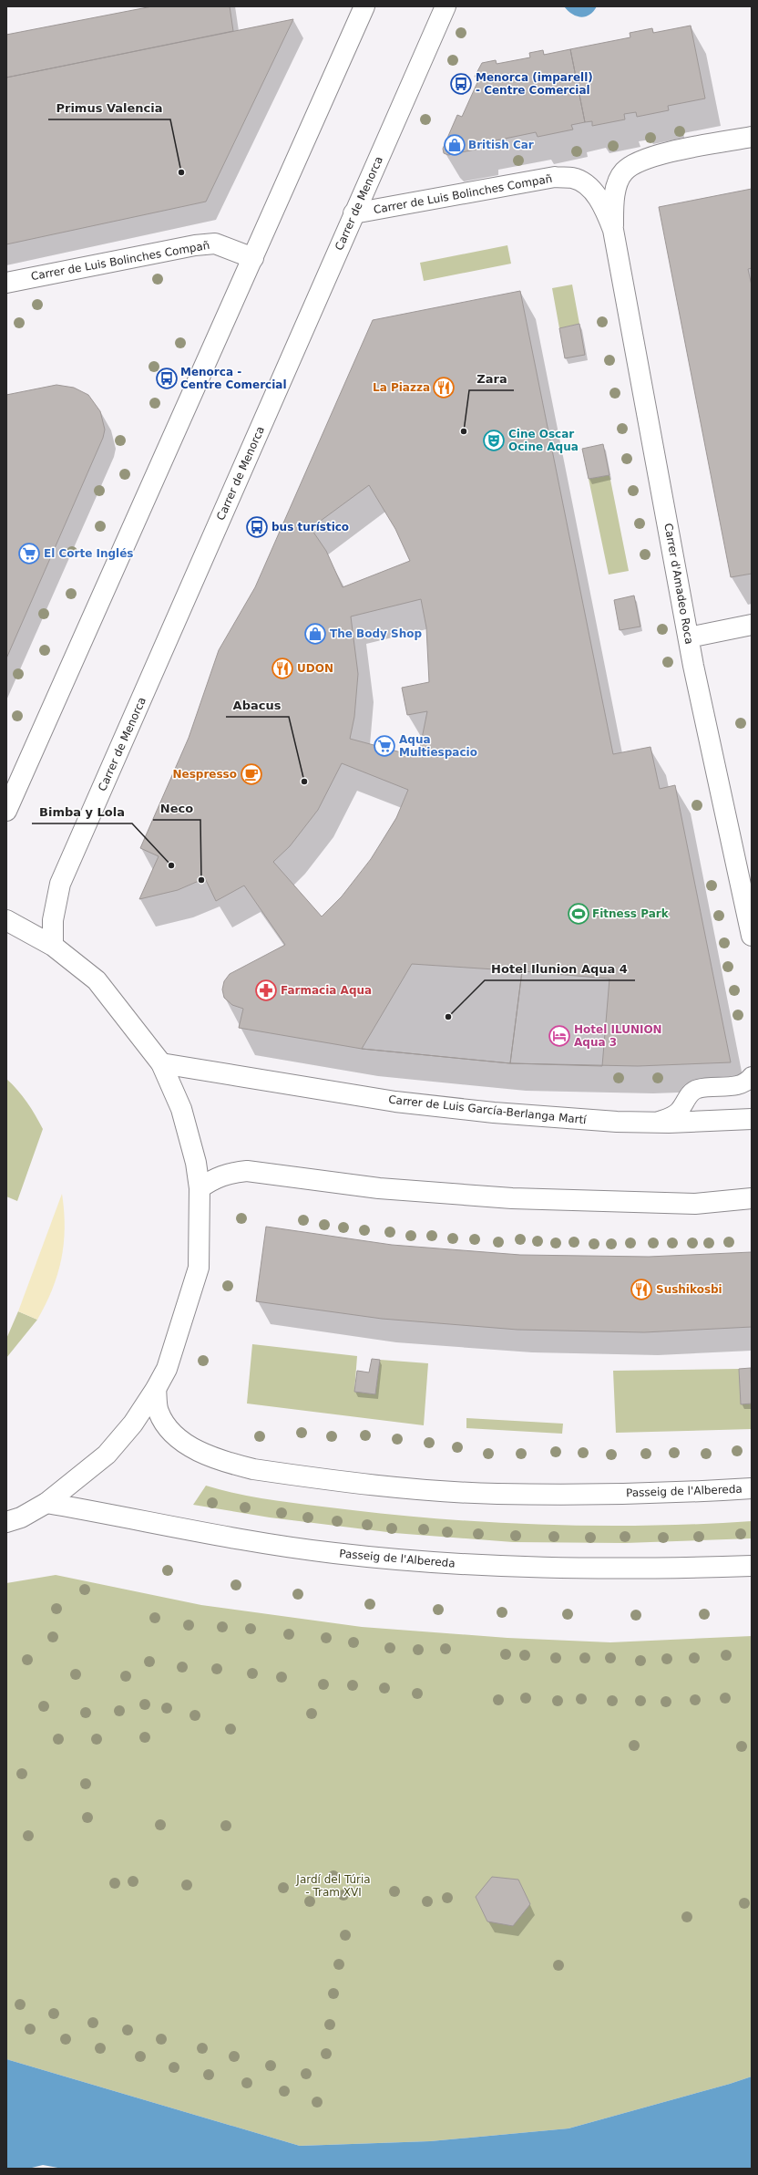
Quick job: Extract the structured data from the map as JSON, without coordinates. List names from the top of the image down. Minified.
{"streets":{"street":["Carrer de Luis Bolinches Compañ","Carrer de Menorca","Carrer d'Amadeo Roca","Carrer de Luis García-Berlanga Martí","Passeig de l'Albereda"]},"crossings":[["Carrer de Luis Bolinches Compañ","Carrer de Menorca"],["Carrer de Luis Bolinches Compañ","Carrer d'Amadeo Roca"]],"parks":["Jardí del Túria - Tram XVI"],"places":{"bus stop":["Menorca (imparell) - Centre Comercial","Menorca - Centre Comercial","bus turístico"],"shop":["British Car","The Body Shop"],"other":["Primus Valencia","Zara","Abacus","Bimba y Lola","Neco","Hotel Ilunion Aqua 4"],"restaurant":["La Piazza","UDON","Sushikosbi"],"theatre":["Cine Oscar Ocine Aqua"],"supermarket":["El Corte Inglés","Aqua Multiespacio"],"cafe":["Nespresso"],"sports":["Fitness Park"],"pharmacy":["Farmacia Aqua"],"hotel":["Hotel ILUNION Aqua 3"]}}
